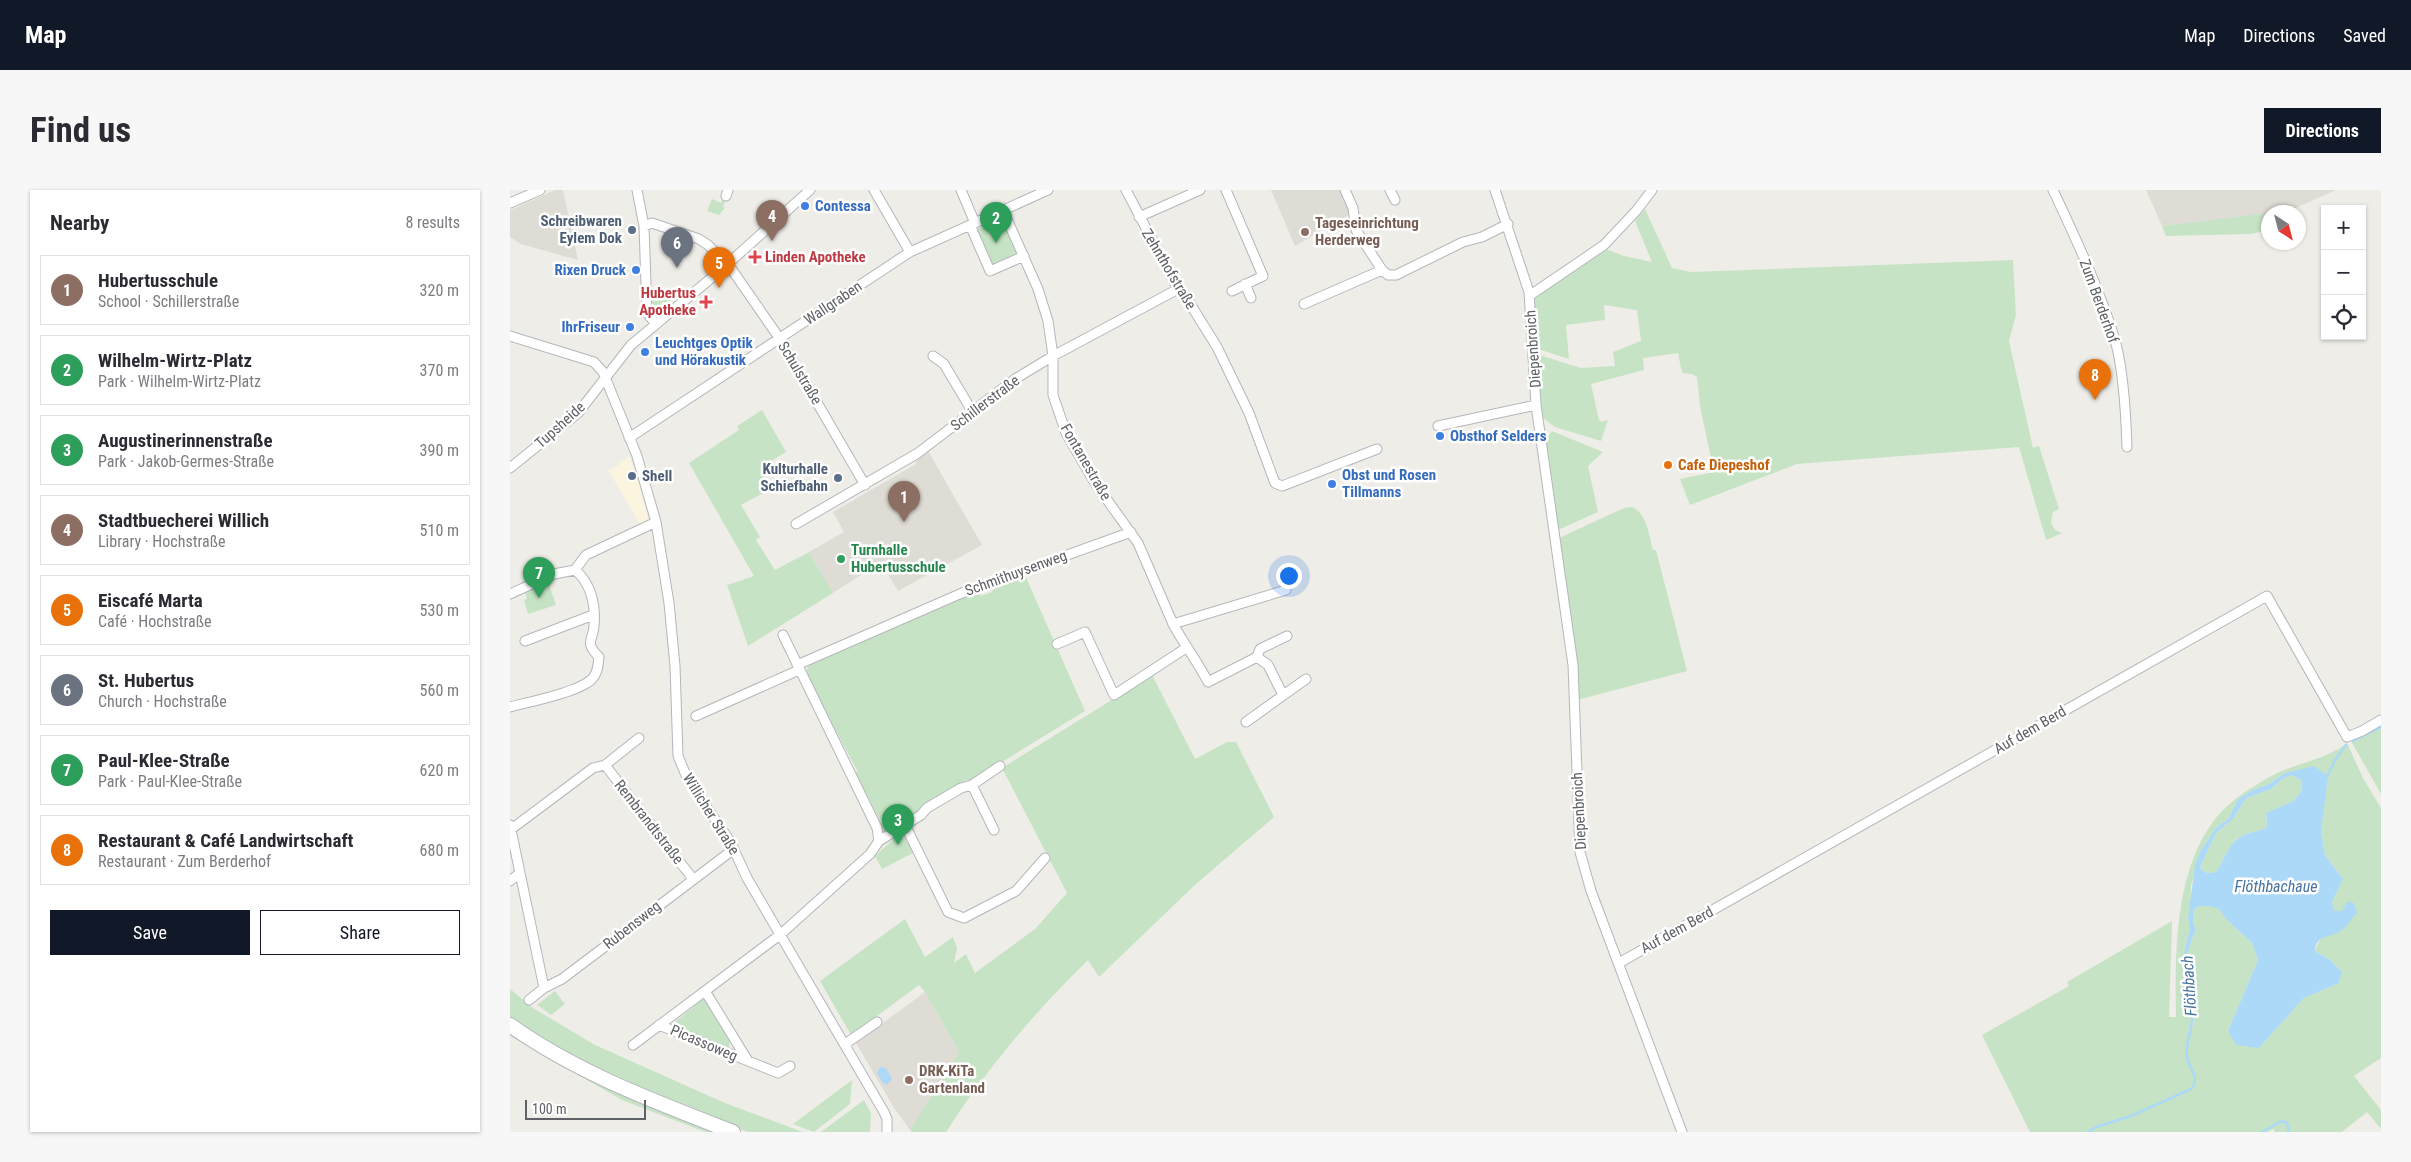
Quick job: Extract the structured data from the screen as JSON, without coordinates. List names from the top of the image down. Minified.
{"streets":{"street":["Zehnthofstraße","Zum Berderhof","Wallgraben","Diepenbroich","Schulstraße","Schillerstraße","Tupsheide","Fontanestraße","Schmithuysenweg","Auf dem Berd","Willicher Straße","Rembrandtstraße","Rubensweg","Picassoweg"]},"crossings":[["Zehnthofstraße","Schillerstraße"],["Wallgraben","Schulstraße"],["Wallgraben","Fontanestraße"],["Wallgraben","Willicher Straße"],["Diepenbroich","Auf dem Berd"],["Schulstraße","Schillerstraße"],["Schulstraße","Tupsheide"],["Schillerstraße","Fontanestraße"],["Tupsheide","Willicher Straße"],["Fontanestraße","Schmithuysenweg"],["Willicher Straße","Rubensweg"],["Willicher Straße","Picassoweg"],["Rembrandtstraße","Rubensweg"]],"water":["Flöthbachaue","Flöthbach"],"places":{"other":["Contessa","Schreibwaren Eylem Dok","Tageseinrichtung Herderweg","Rixen Druck","IhrFriseur","Leuchtges Optik und Hörakustik","Obsthof Selders","Cafe Diepeshof","Shell","Kulturhalle Schiefbahn","Obst und Rosen Tillmanns","Turnhalle Hubertusschule","DRK-KiTa Gartenland"],"health":["Linden Apotheke","Hubertus Apotheke"]},"scale_bar":"100 m","north":"bottom right","page":{"header":"Map","nav":["Map","Directions","Saved"],"buttons":["Directions",["Save","Share"]],"title":"Find us","heading":["Nearby","8 results"],"pins":["4","2","6","5","8","1","7","3"],"map_buttons":["+","−"],"list":[{"mark":"1","name":"Hubertusschule","note":"School · Schillerstraße","value":"320 m"},{"mark":"2","name":"Wilhelm-Wirtz-Platz","note":"Park · Wilhelm-Wirtz-Platz","value":"370 m"},{"mark":"3","name":"Augustinerinnenstraße","note":"Park · Jakob-Germes-Straße","value":"390 m"},{"mark":"4","name":"Stadtbuecherei Willich","note":"Library · Hochstraße","value":"510 m"},{"mark":"5","name":"Eiscafé Marta","note":"Café · Hochstraße","value":"530 m"},{"mark":"6","name":"St. Hubertus","note":"Church · Hochstraße","value":"560 m"},{"mark":"7","name":"Paul-Klee-Straße","note":"Park · Paul-Klee-Straße","value":"620 m"},{"mark":"8","name":"Restaurant & Café Landwirtschaft","note":"Restaurant · Zum Berderhof","value":"680 m"}],"scale":"100 m"}}
